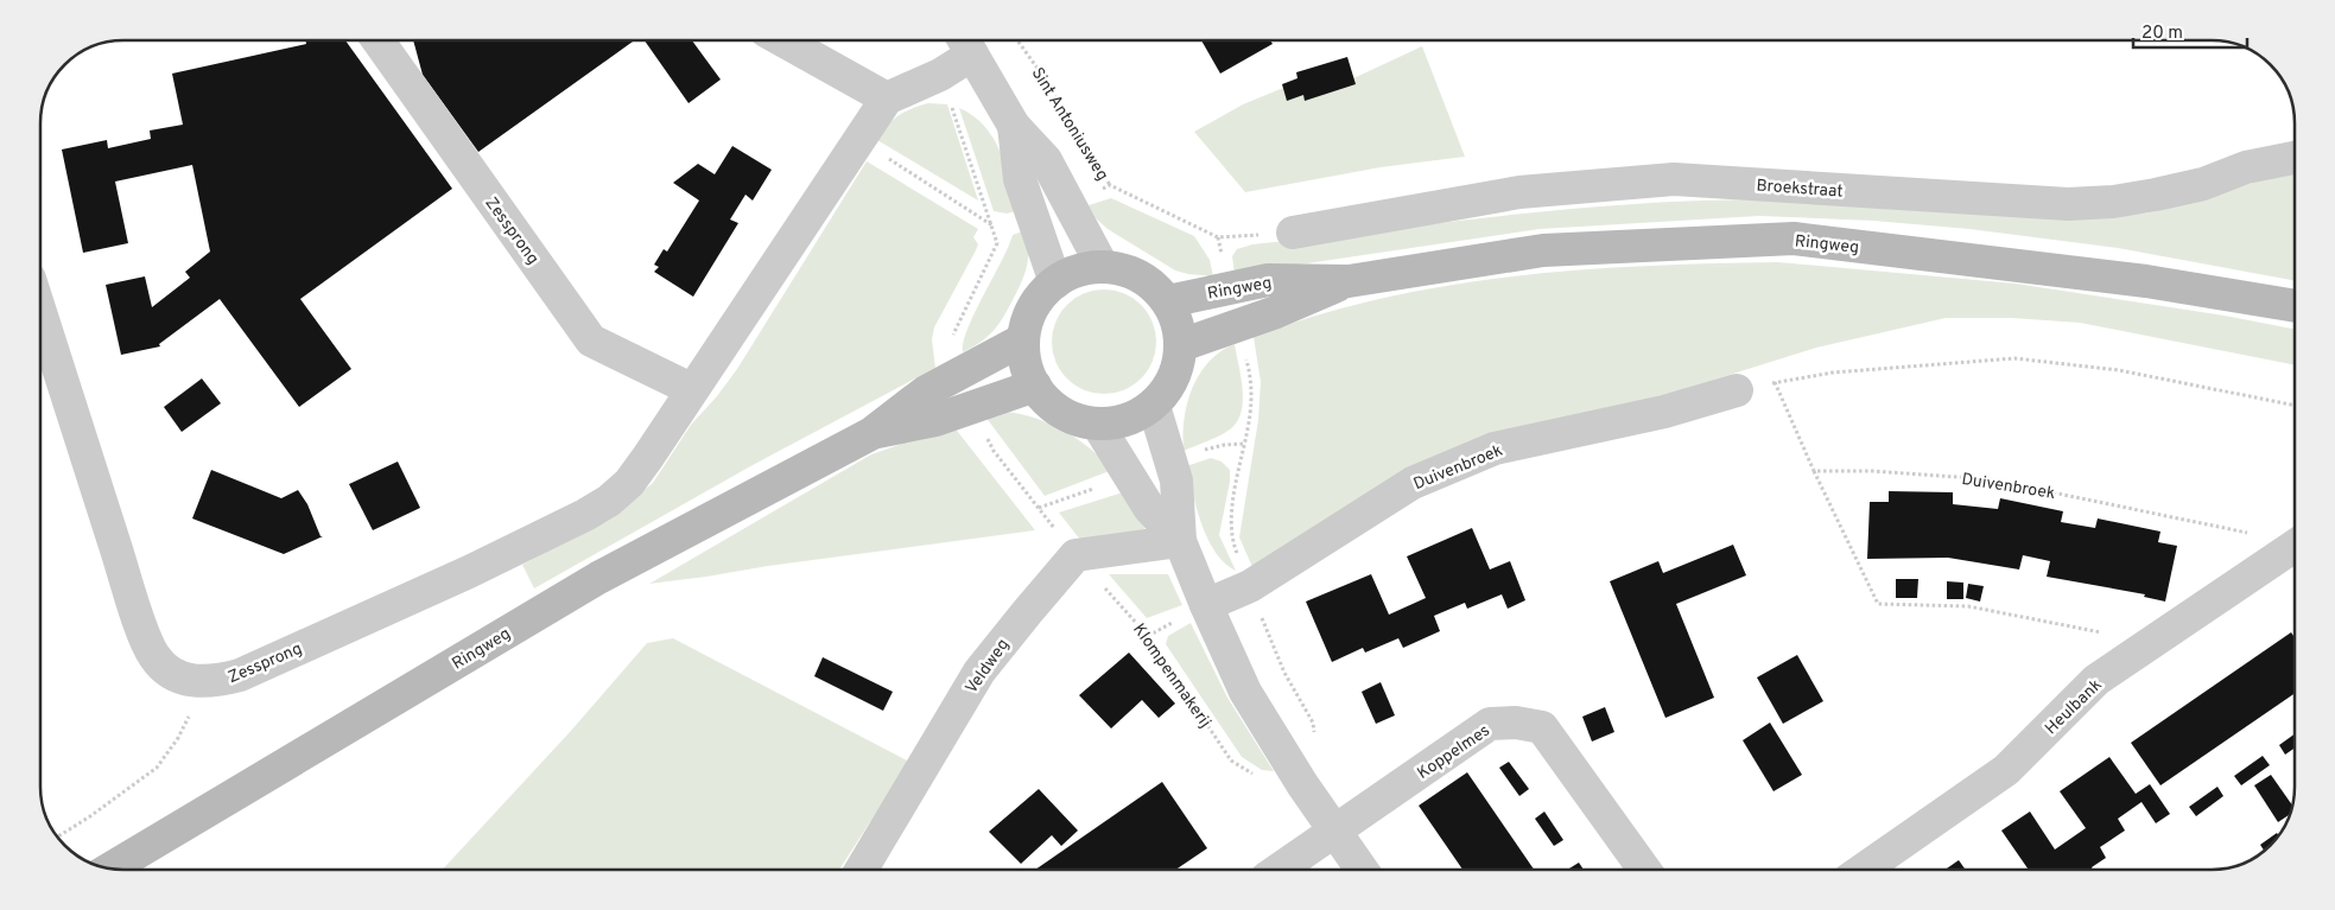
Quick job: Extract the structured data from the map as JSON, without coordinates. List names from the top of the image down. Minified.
{"streets":{"main road":["Ringweg"],"street":["Broekstraat","Zessprong","Duivenbroek","Veldweg","Heulbank","Koppelmes"],"path":["Sint Antoniusweg","Klompenmakerij"]},"crossings":[["Veldweg","Klompenmakerij"]],"scale_bar":"20 m"}
